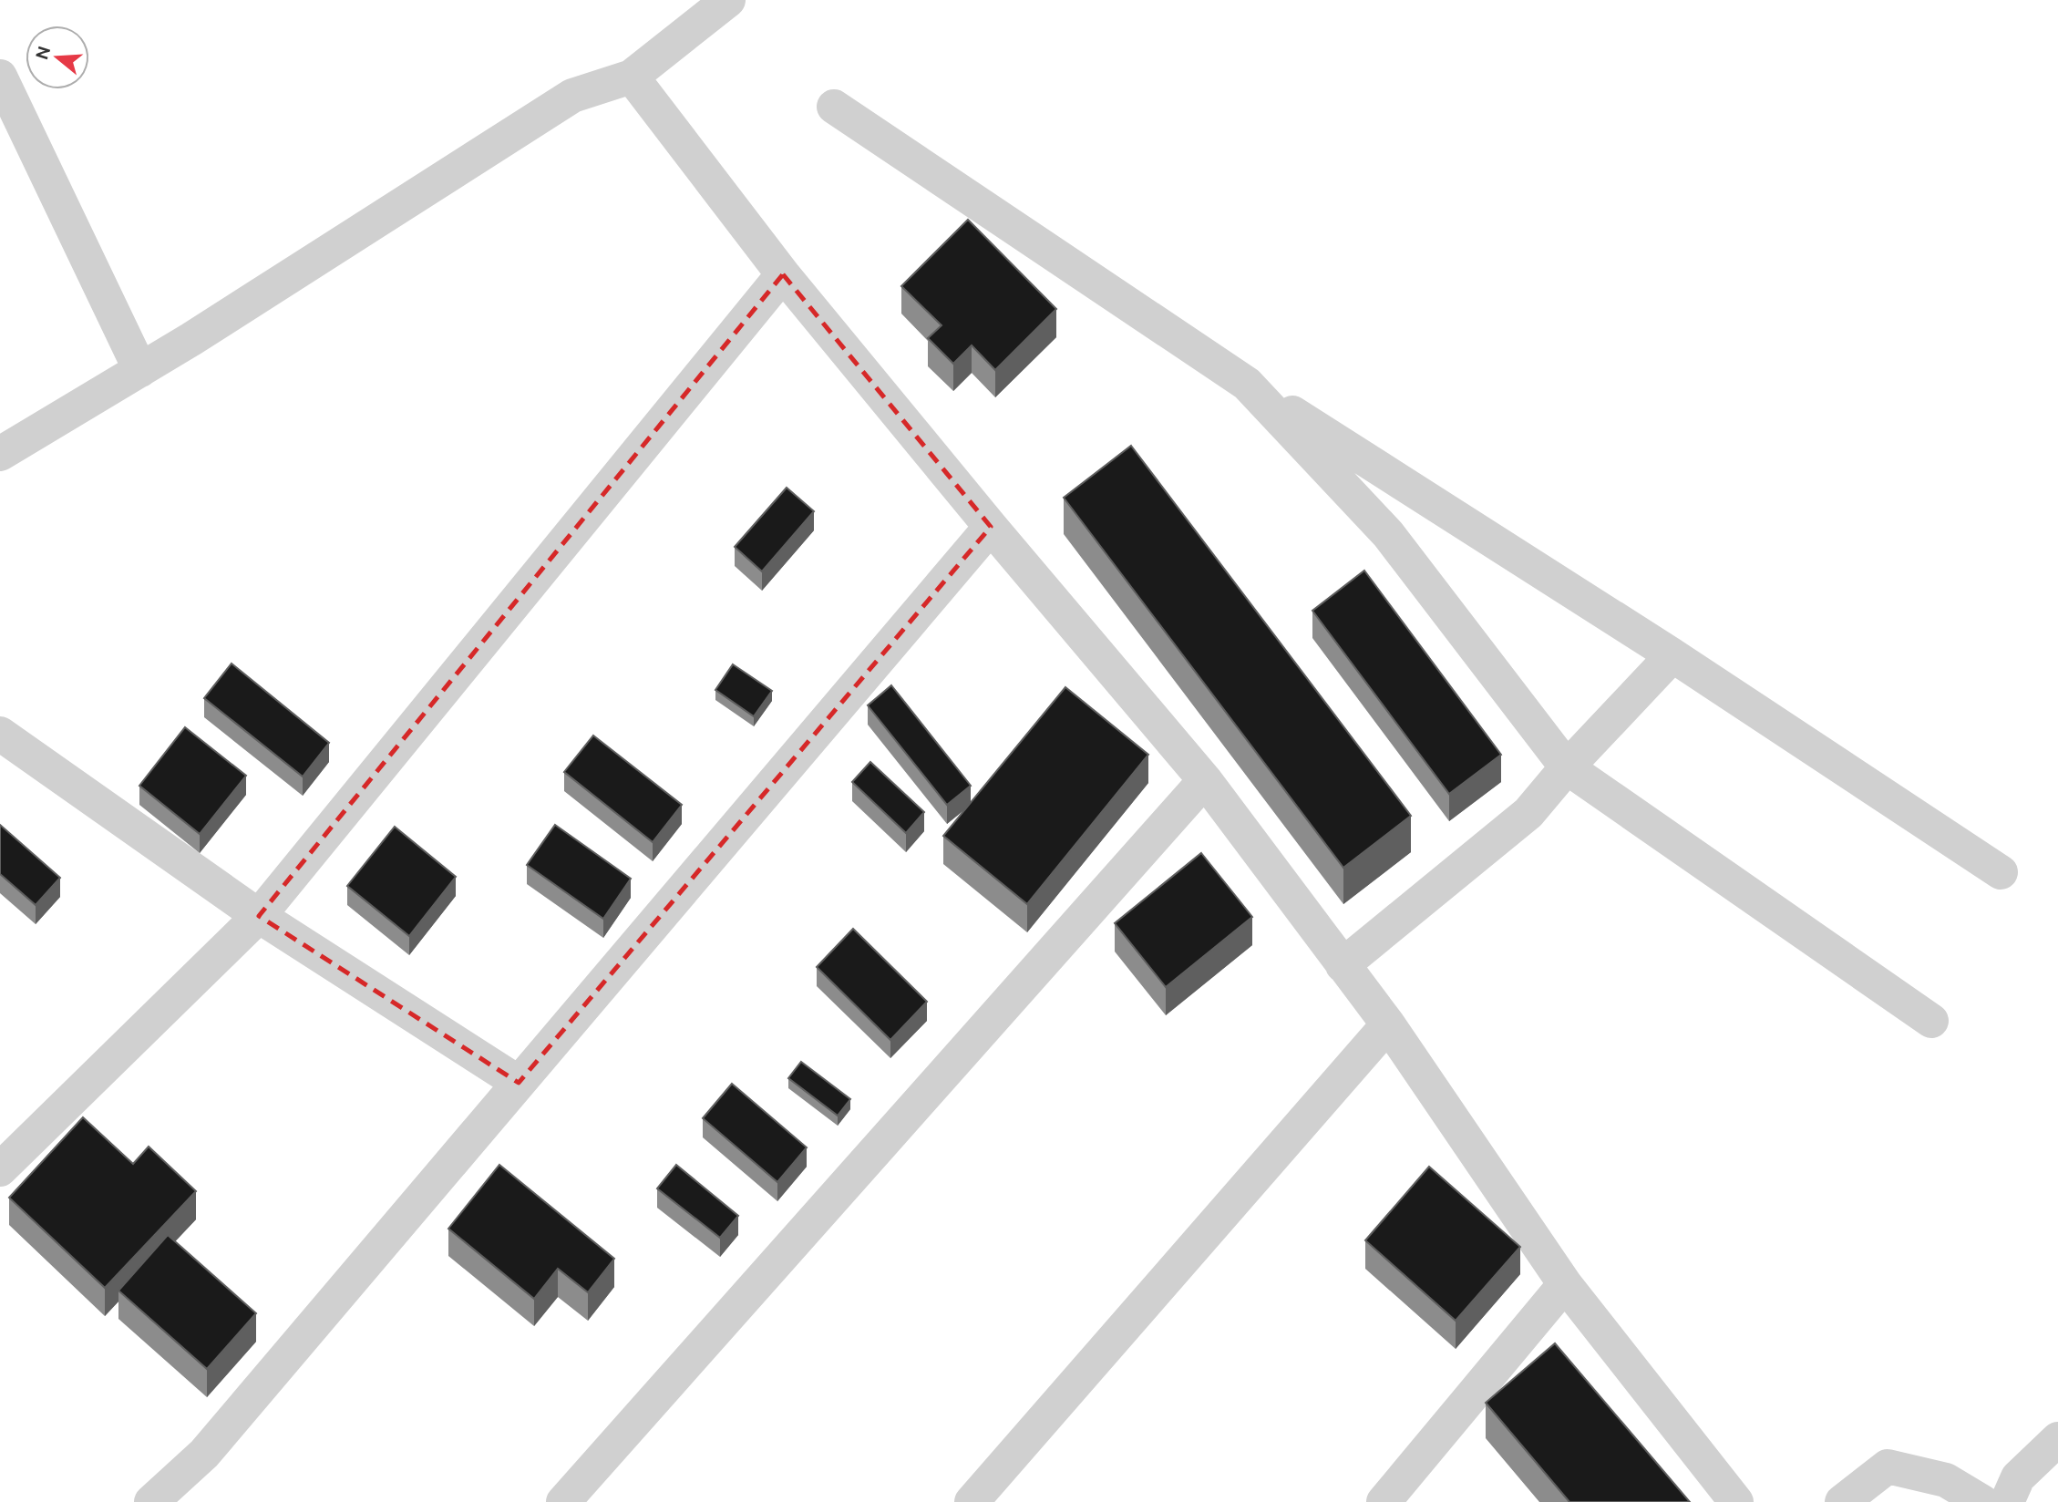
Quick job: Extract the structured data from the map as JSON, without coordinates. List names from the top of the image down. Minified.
{"north":"left"}
